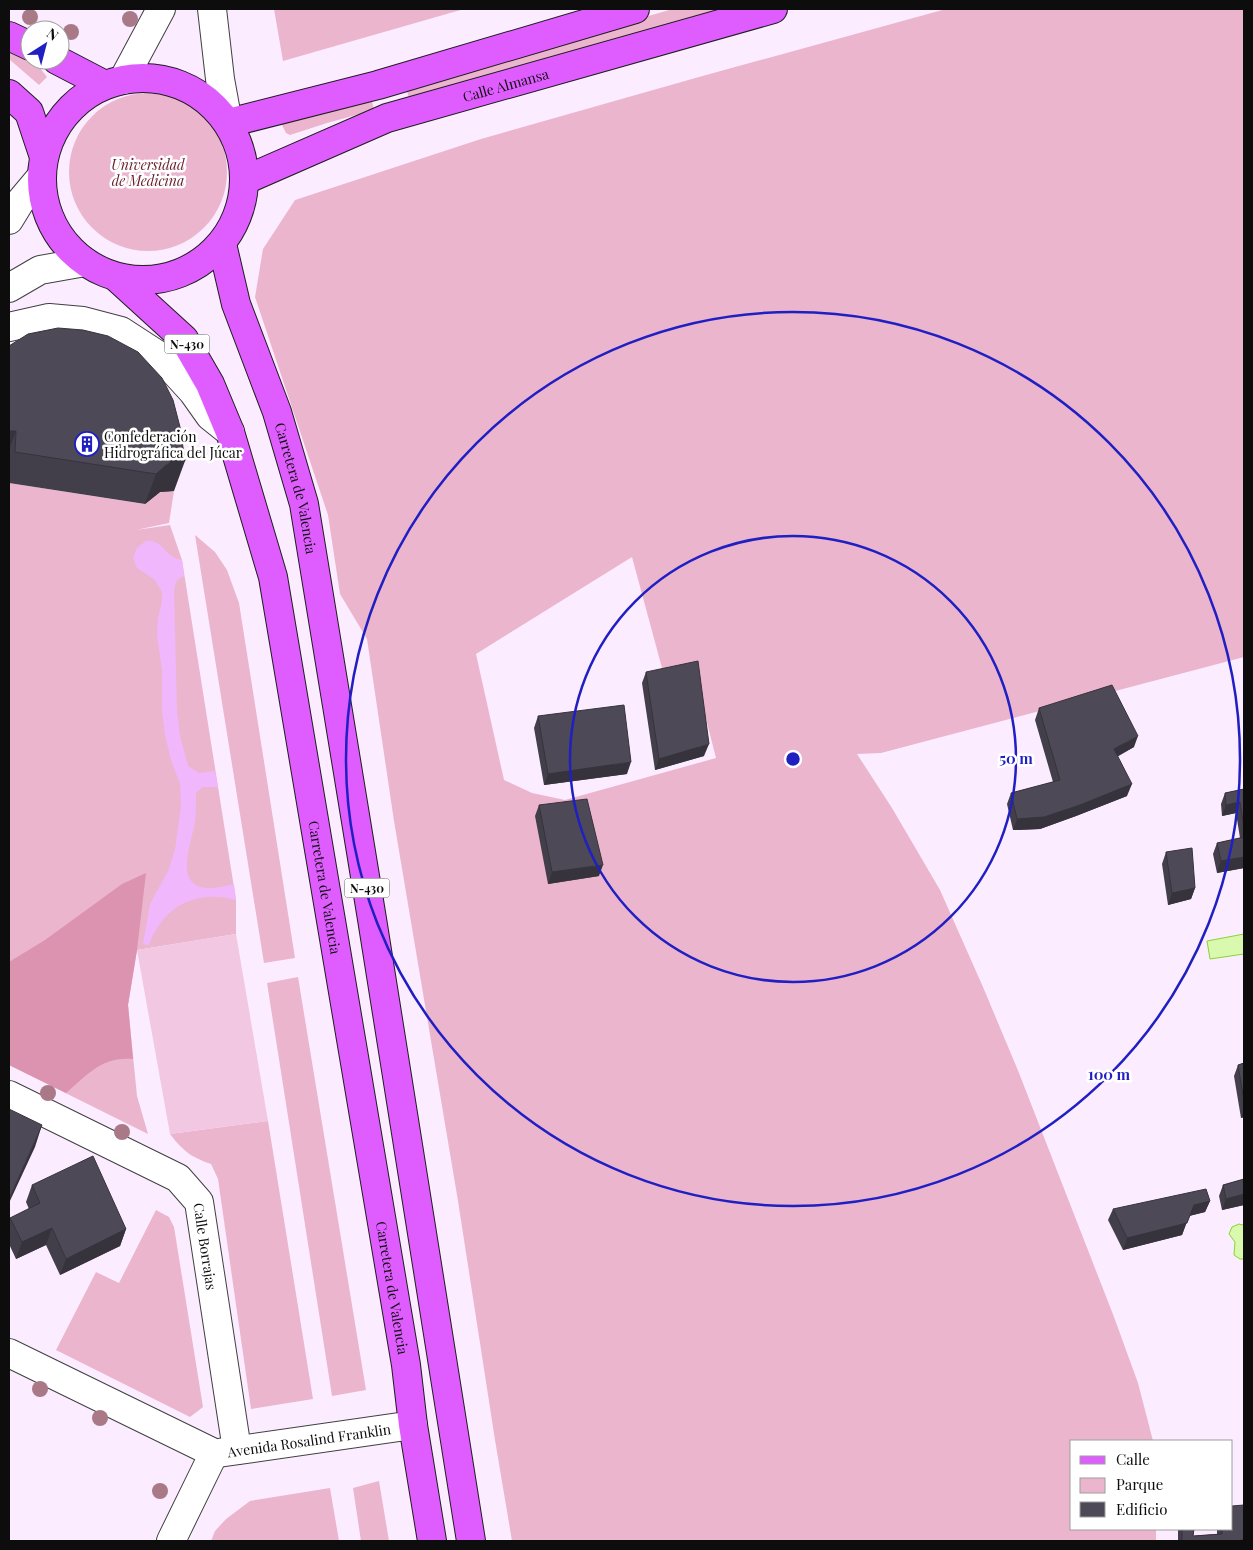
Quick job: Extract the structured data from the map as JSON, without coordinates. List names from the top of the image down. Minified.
{"streets":{"main road":["Calle Almansa","N-430","Carretera de Valencia"],"street":["Calle Borrajas","Avenida Rosalind Franklin"]},"crossings":[["Carretera de Valencia","Avenida Rosalind Franklin"],["Calle Borrajas","Avenida Rosalind Franklin"]],"parks":["Universidad de Medicina"],"places":{"building":["Confederación Hidrográfica del Júcar"]},"legend":["Calle","Parque","Edificio"],"north":"top right","rings":["50 m","100 m"]}
